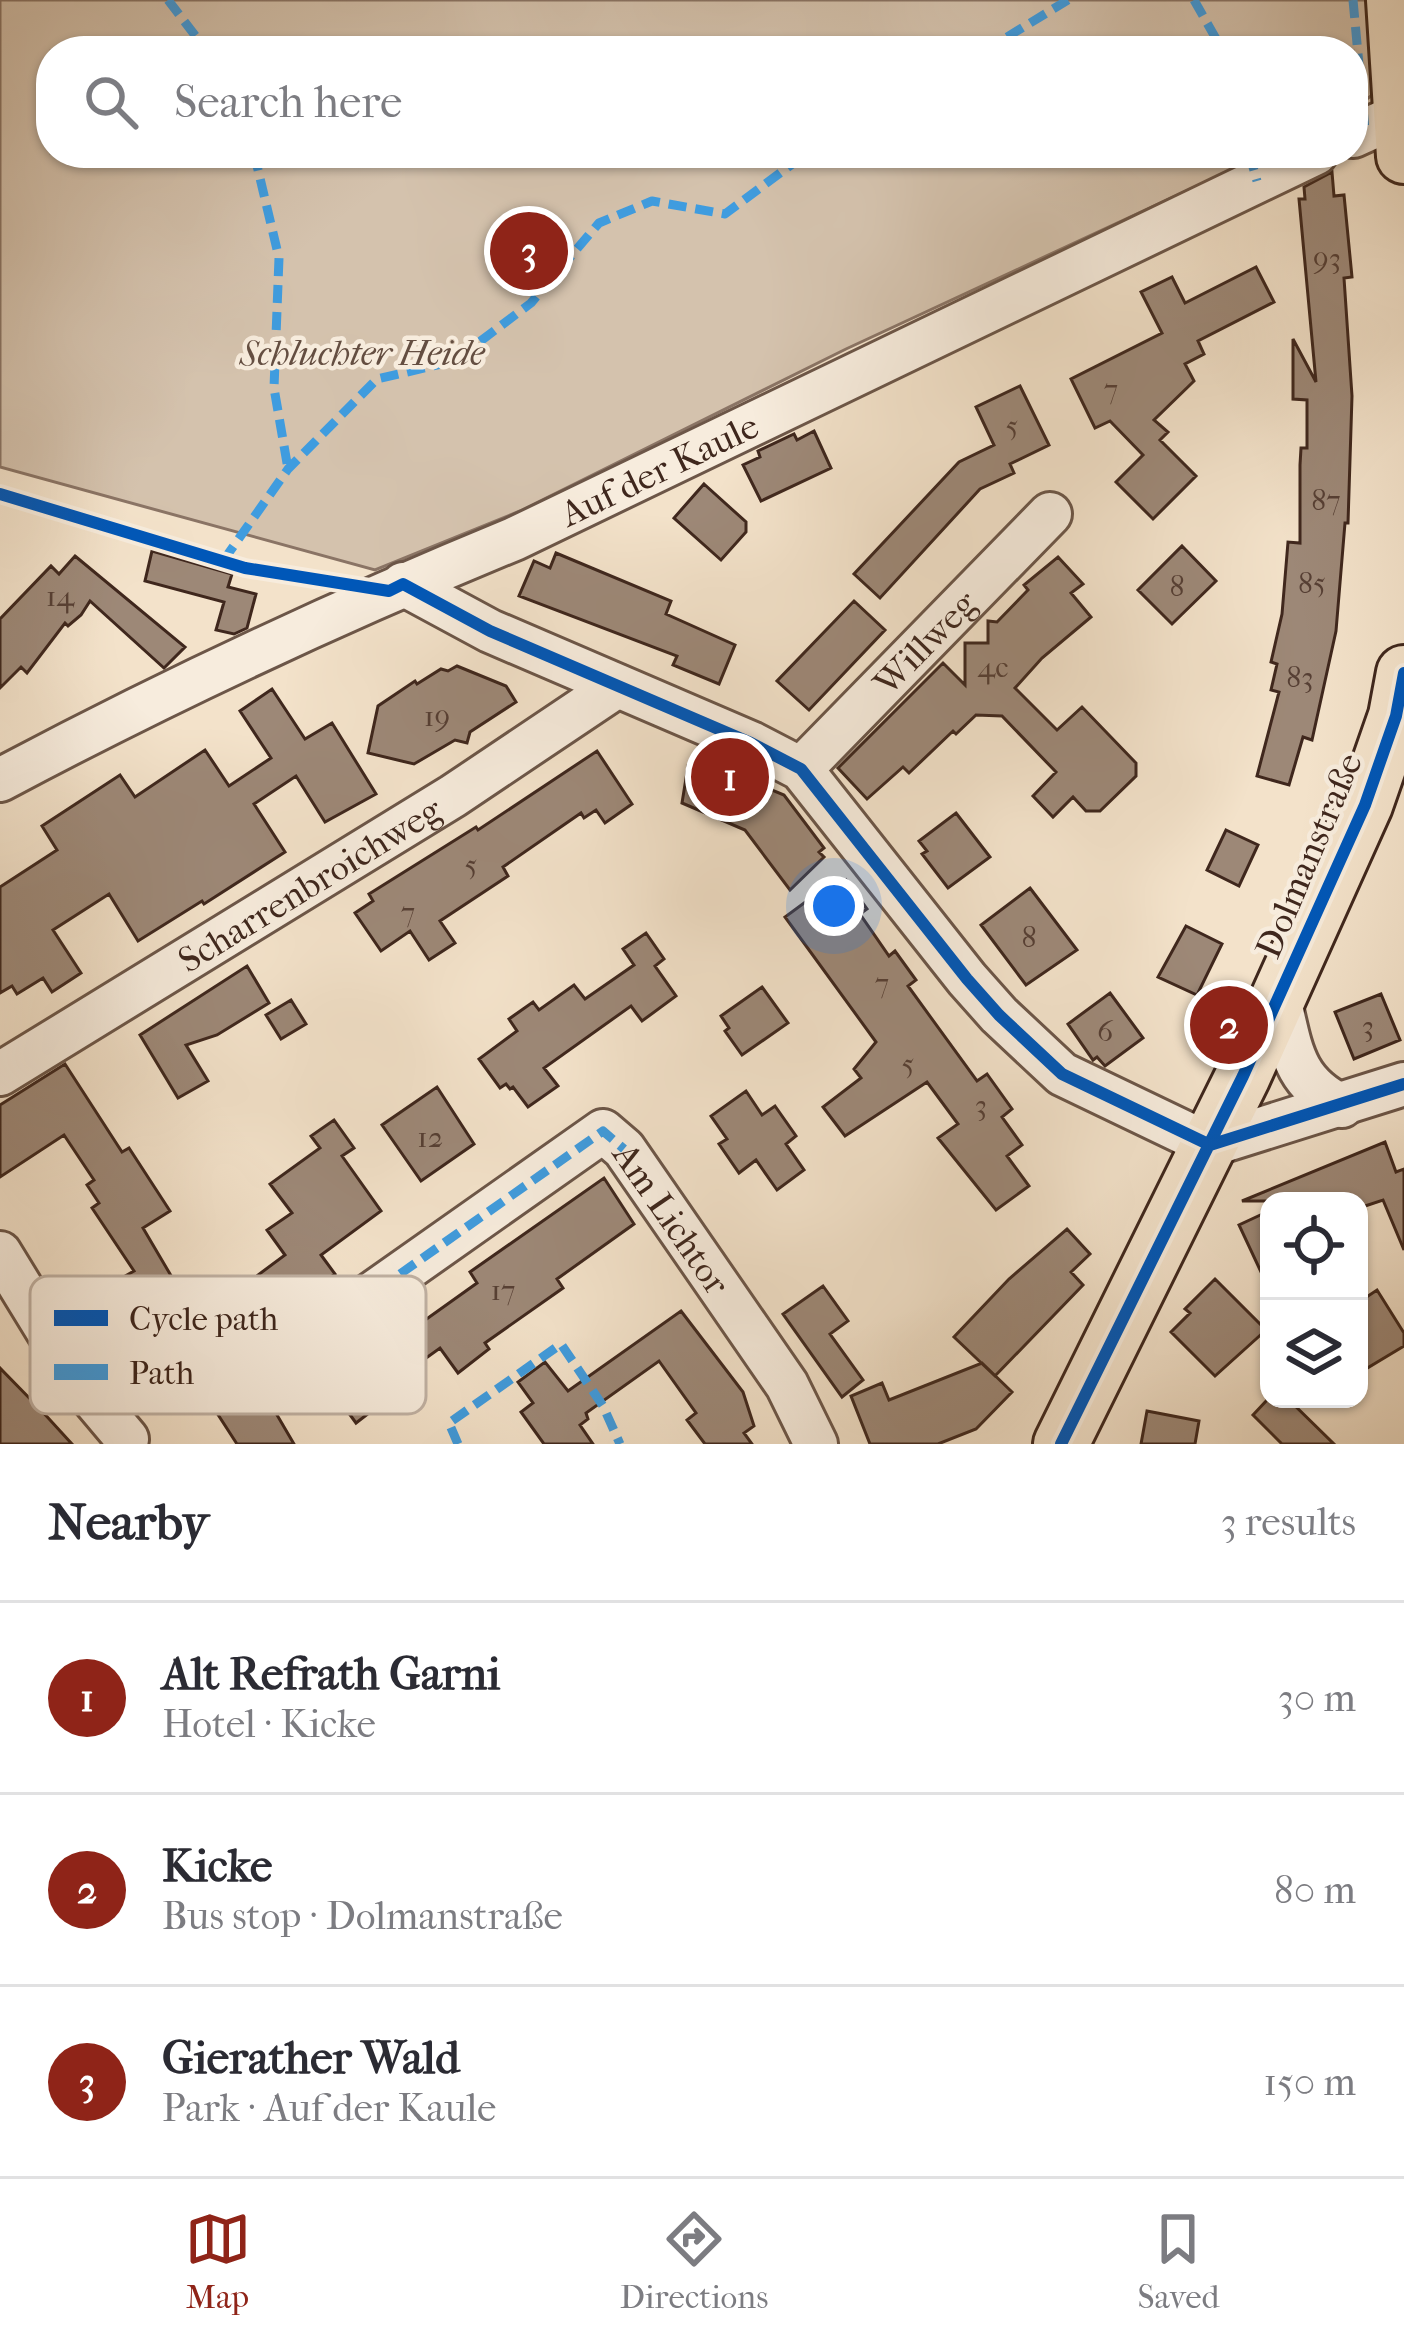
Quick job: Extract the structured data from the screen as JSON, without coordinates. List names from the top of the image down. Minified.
{"streets":{"main road":["Dolmanstraße"],"street":["Auf der Kaule","Willweg","Scharrenbroichweg","Am Lichtor"]},"parks":["Schluchter Heide"],"house_numbers":["93","7","5","87","85","8","14","4c","83","19","5","7","8","7","3","6","5","3","12","17"],"legend":["Cycle path","Path"],"page":{"search":"Search here","pins":["3","1","2"],"heading":["Nearby","3 results"],"list":[{"mark":"1","name":"Alt Refrath Garni","note":"Hotel · Kicke","value":"30 m"},{"mark":"2","name":"Kicke","note":"Bus stop · Dolmanstraße","value":"80 m"},{"mark":"3","name":"Gierather Wald","note":"Park · Auf der Kaule","value":"150 m"}],"nav":["Map","Directions","Saved"]}}
